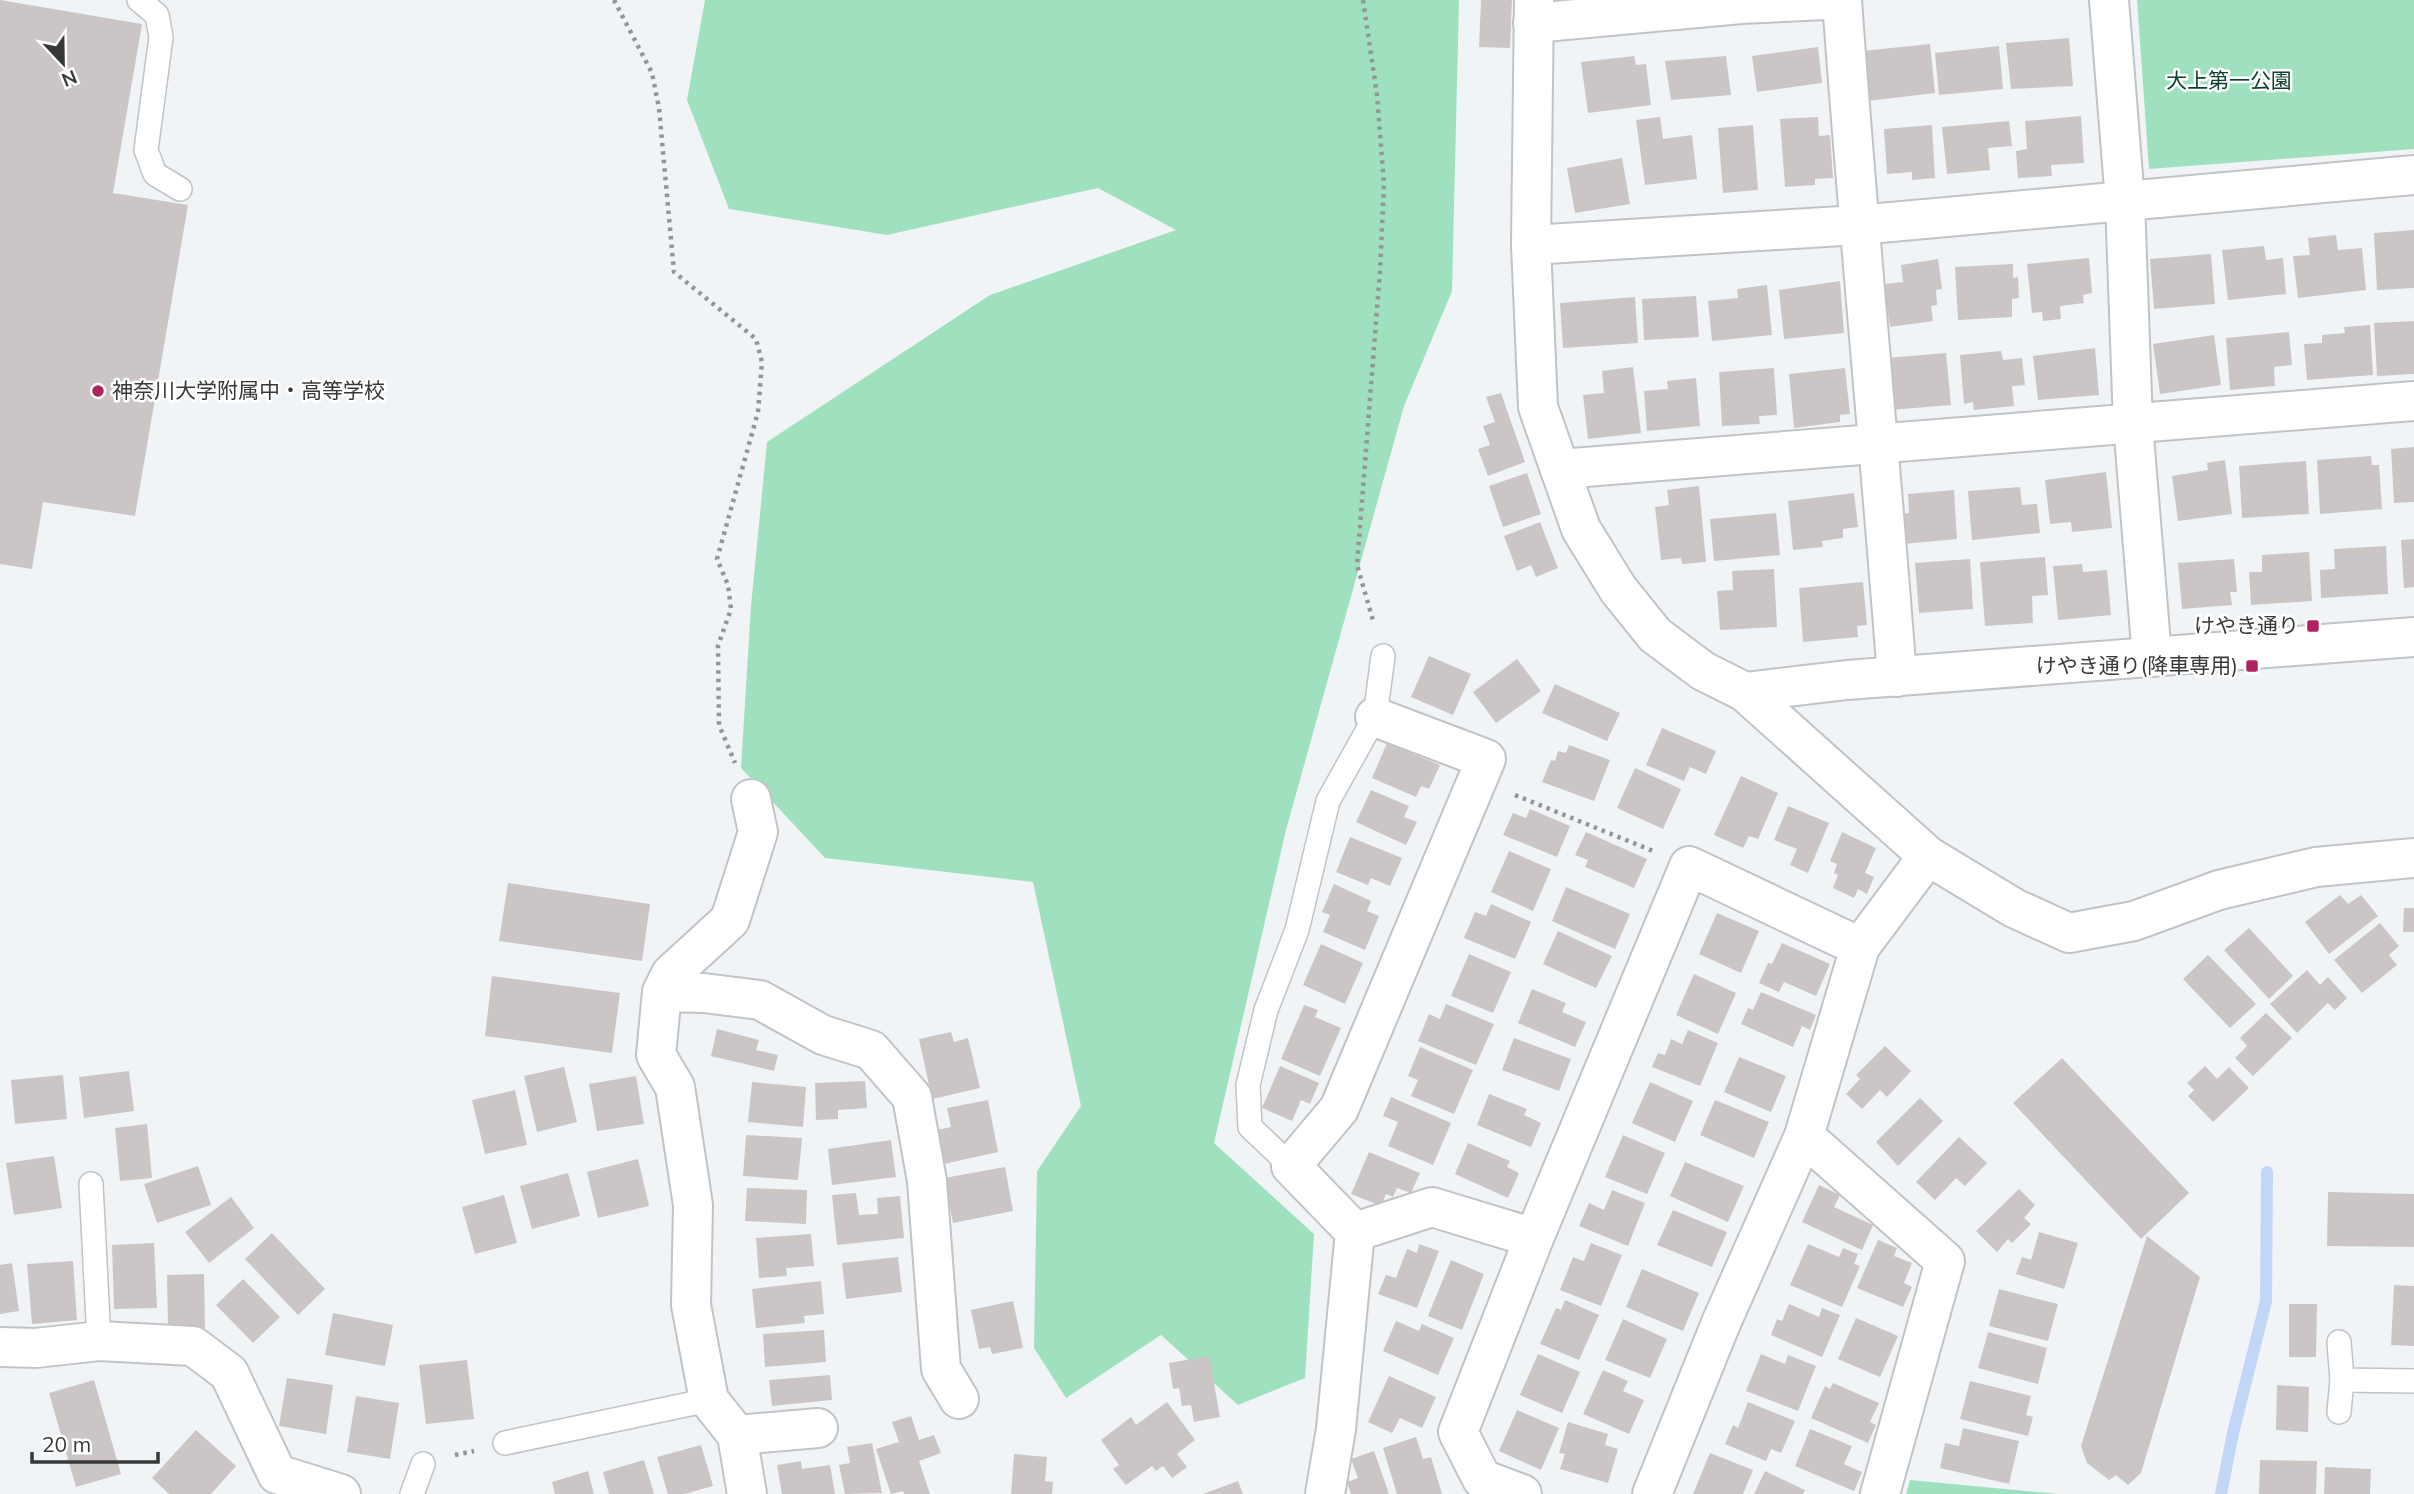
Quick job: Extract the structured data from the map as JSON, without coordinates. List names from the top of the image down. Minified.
{"parks":["大上第一公園"],"places":{"other":["神奈川大学附属中・高等学校"],"transit":["けやき通り","けやき通り(降車専用)"]},"scale_bar":"20 m","north":"bottom"}
